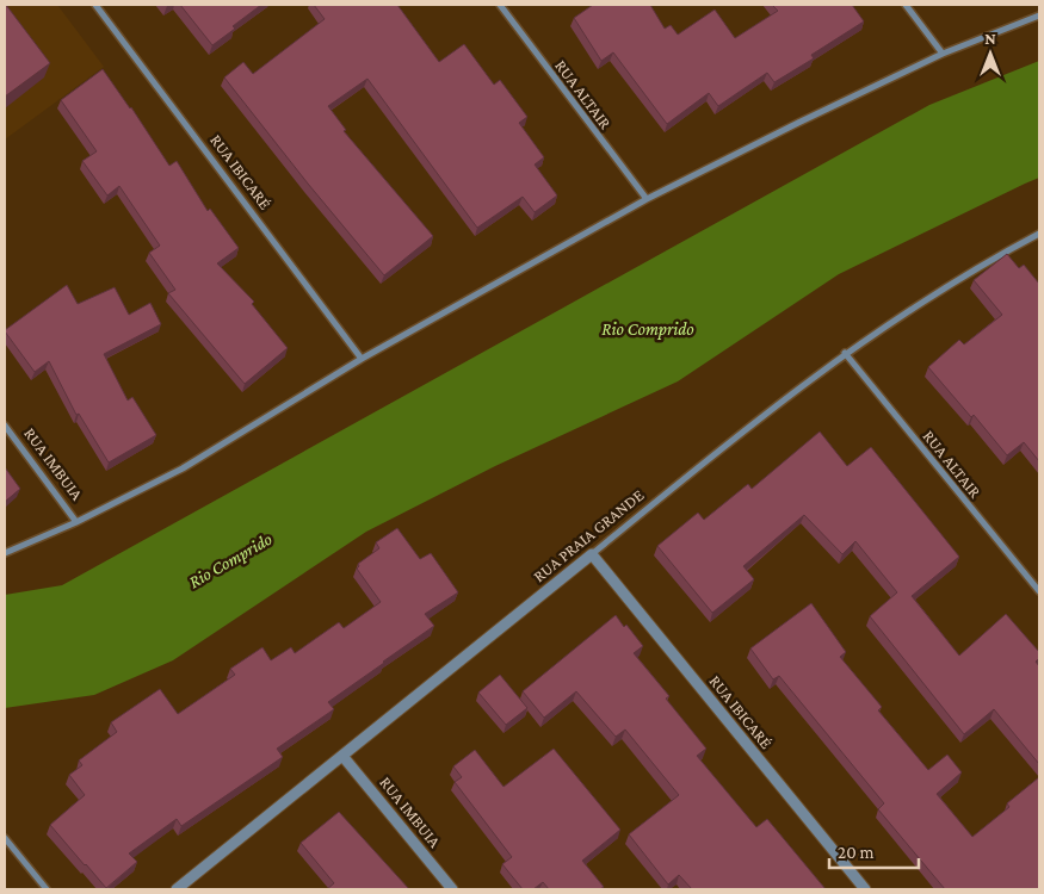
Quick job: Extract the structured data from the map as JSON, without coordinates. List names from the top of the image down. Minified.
{"streets":{"street":["RUA ALTAIR","RUA IBICARÉ","RUA IMBUIA","RUA PRAIA GRANDE"]},"crossings":[["RUA ALTAIR","RUA PRAIA GRANDE"],["RUA IBICARÉ","RUA PRAIA GRANDE"],["RUA IMBUIA","RUA PRAIA GRANDE"]],"water":["Rio Comprido"],"scale_bar":"20 m","north":"top"}
